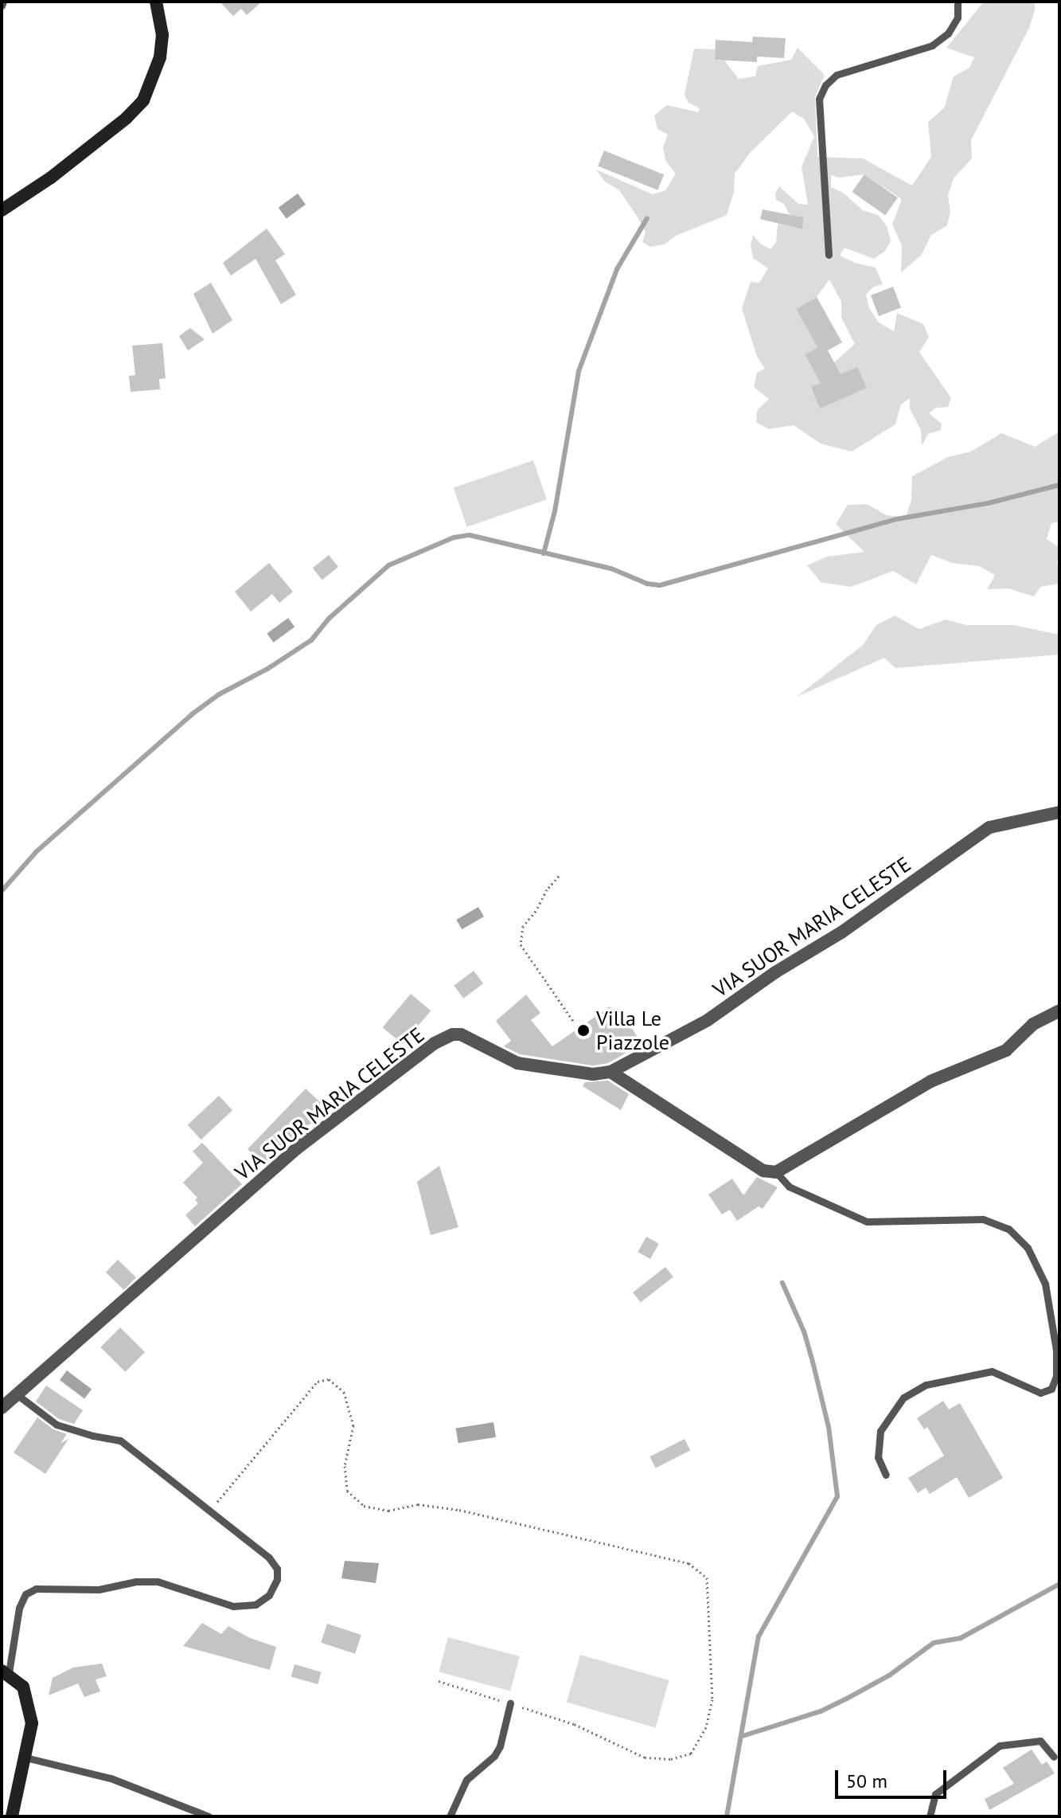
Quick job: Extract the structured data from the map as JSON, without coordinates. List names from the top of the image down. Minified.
{"streets":{"street":["VIA SUOR MARIA CELESTE"]},"places":["Villa Le Piazzole"],"scale_bar":"50 m"}
